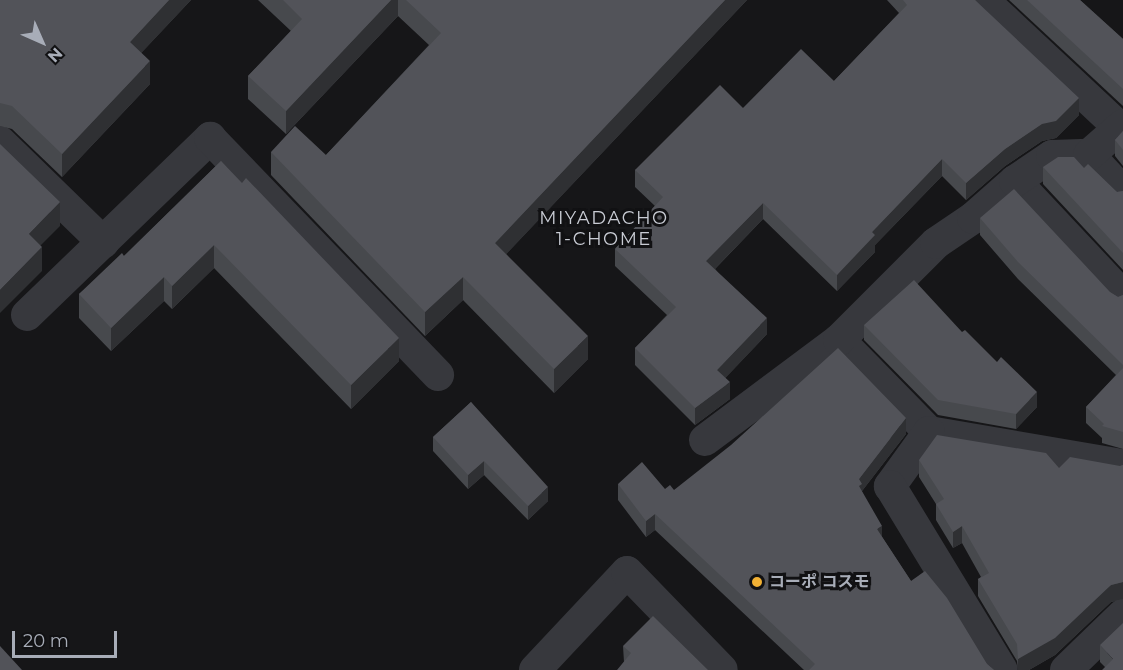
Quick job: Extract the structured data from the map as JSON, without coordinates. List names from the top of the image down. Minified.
{"districts":["MIYADACHO 1-CHOME"],"places":["コーポ コスモ"],"scale_bar":"20 m","north":"bottom right"}
